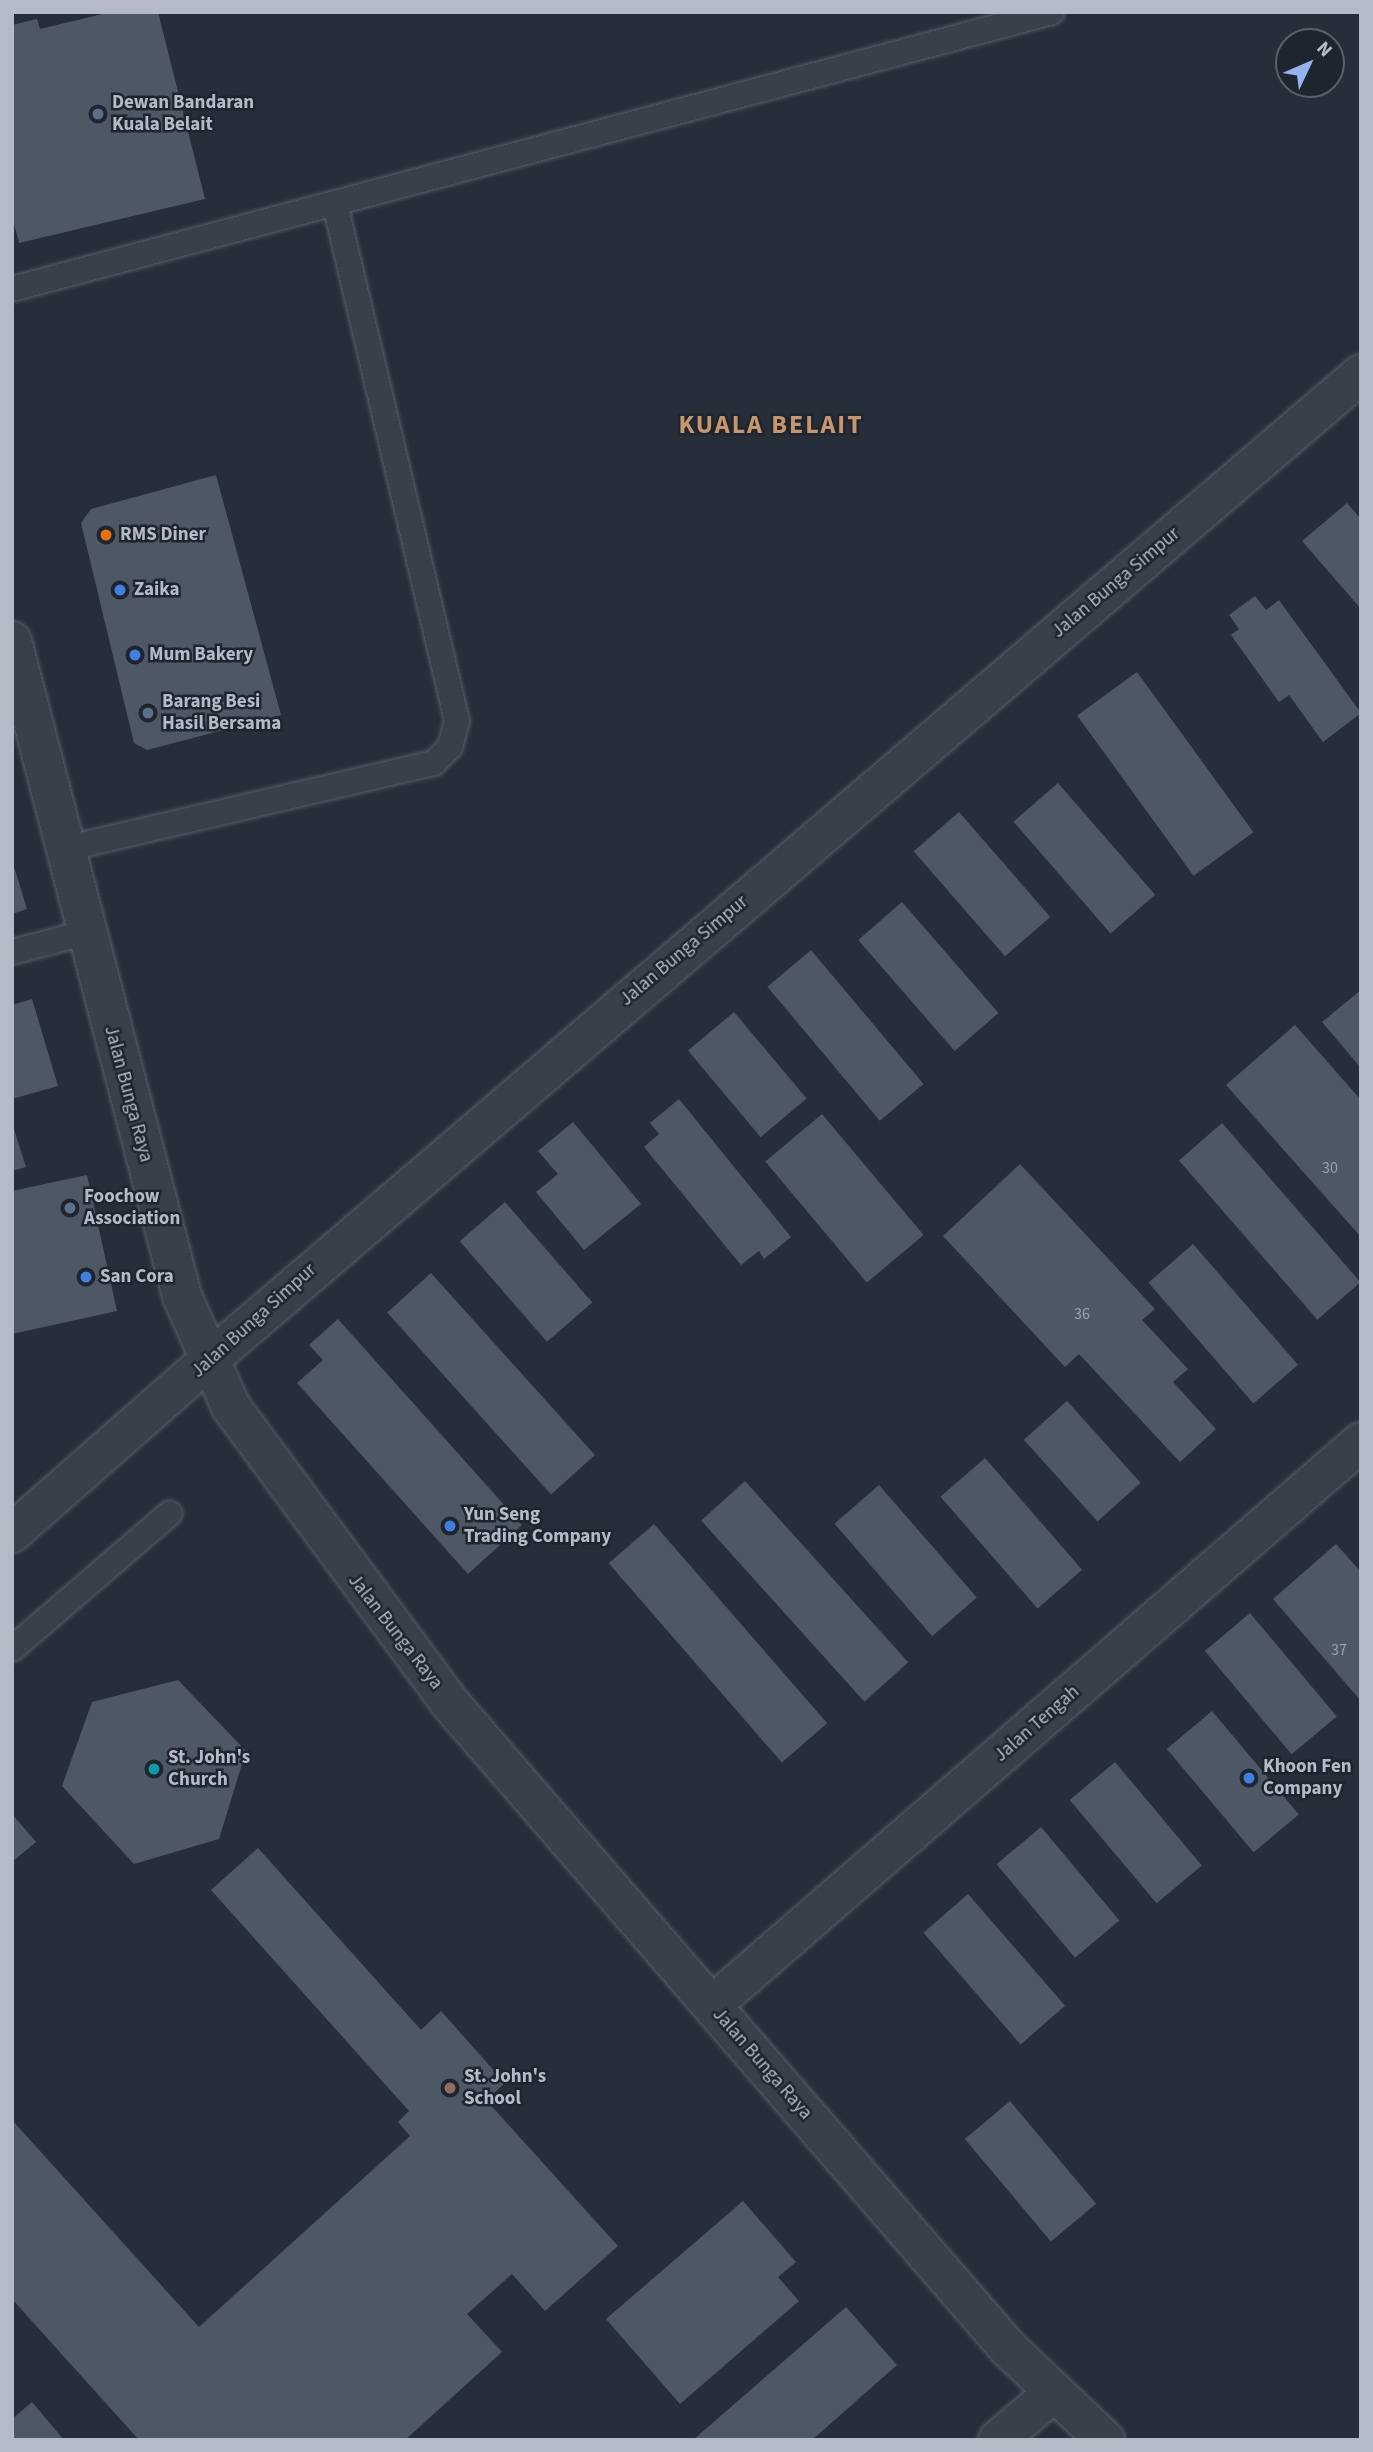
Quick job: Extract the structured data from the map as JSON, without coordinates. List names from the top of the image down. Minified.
{"streets":{"street":["Jalan Bunga Simpur","Jalan Bunga Raya","Jalan Tengah"]},"crossings":[["Jalan Bunga Simpur","Jalan Bunga Raya"],["Jalan Bunga Raya","Jalan Tengah"]],"districts":["KUALA BELAIT"],"places":["Dewan Bandaran Kuala Belait","RMS Diner","Zaika","Mum Bakery","Barang Besi Hasil Bersama","Foochow Association","San Cora","Yun Seng Trading Company","St. John's Church","Khoon Fen Company","St. John's School"],"house_numbers":["30","36","37"],"north":"top right"}
